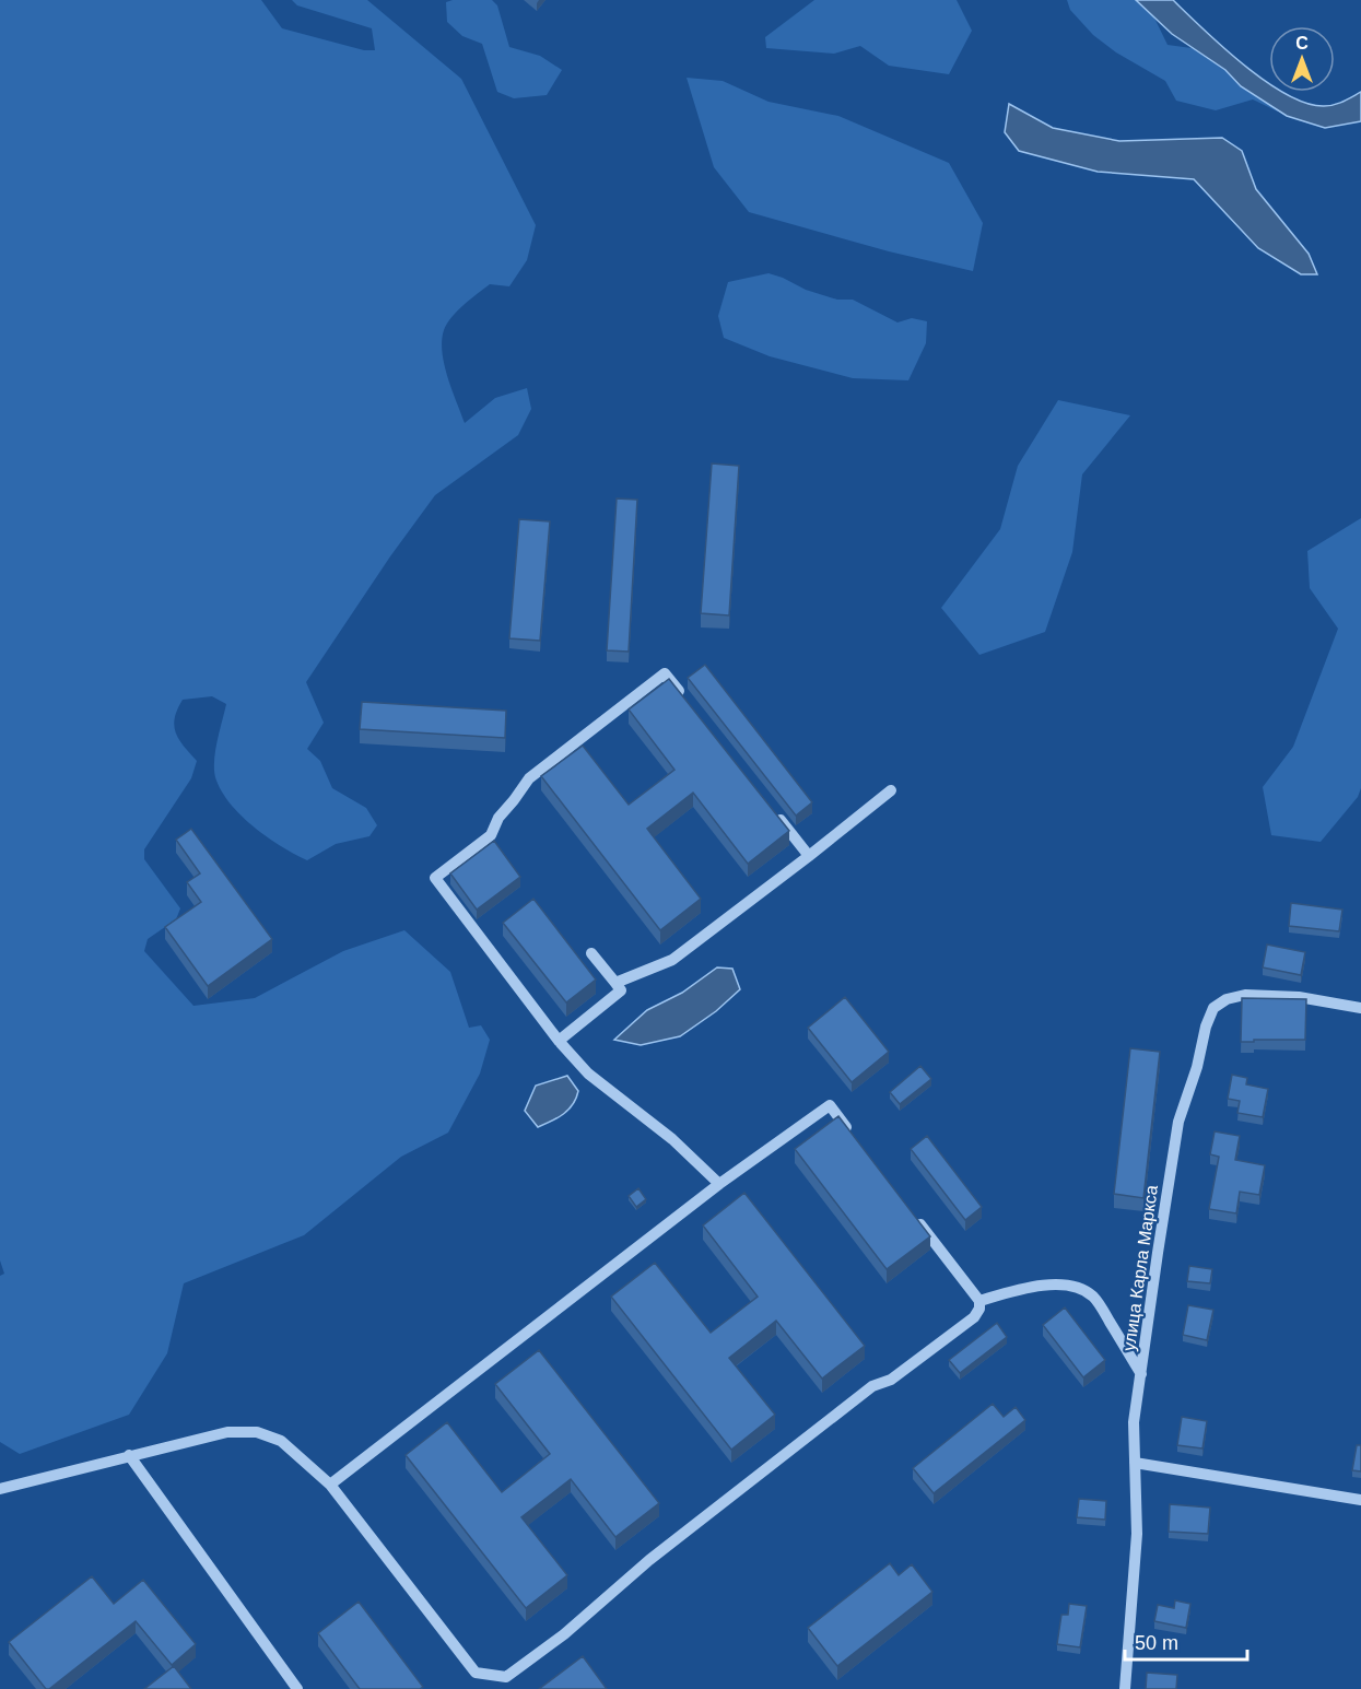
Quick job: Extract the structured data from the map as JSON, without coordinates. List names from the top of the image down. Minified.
{"streets":{"street":["улица Карла Маркса"]},"scale_bar":"50 m","north":"top"}
